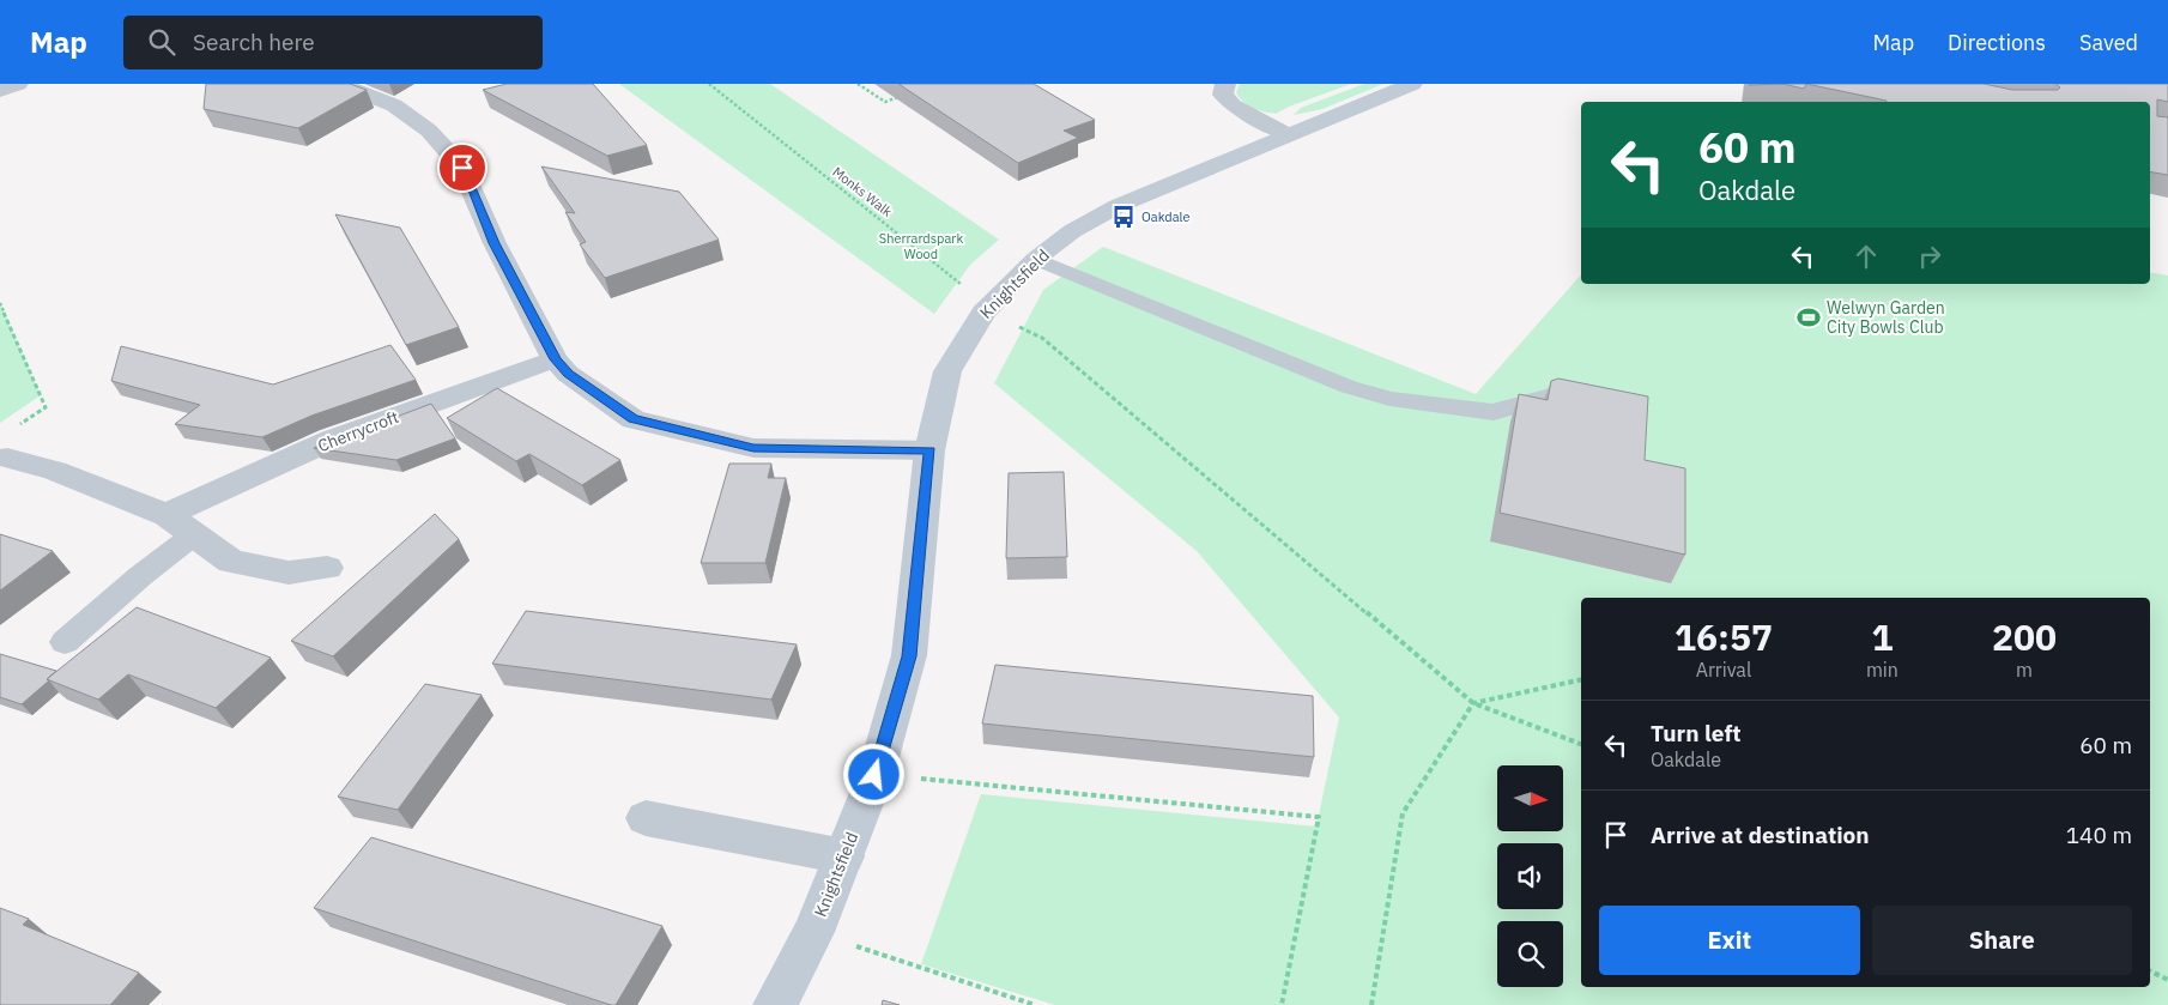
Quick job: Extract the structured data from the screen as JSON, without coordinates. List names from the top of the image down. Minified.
{"streets":{"street":["Knightsfield","Cherrycroft"],"path":["Monks Walk"]},"crossings":[["Monks Walk","Knightsfield"]],"parks":["Sherrardspark Wood"],"places":{"bus stop":["Oakdale"],"sports":["Welwyn Garden City Bowls Club"]},"north":"right","page":{"header":"Map","search":"Search here","nav":["Map","Directions","Saved"],"turn":["60 m","Oakdale"],"eta":["16:57","Arrival","1","min","200","m"],"list":[{"name":"Turn left","note":"Oakdale","value":"60 m"},{"name":"Arrive at destination","value":"140 m"}],"buttons":["Exit","Share"]}}
